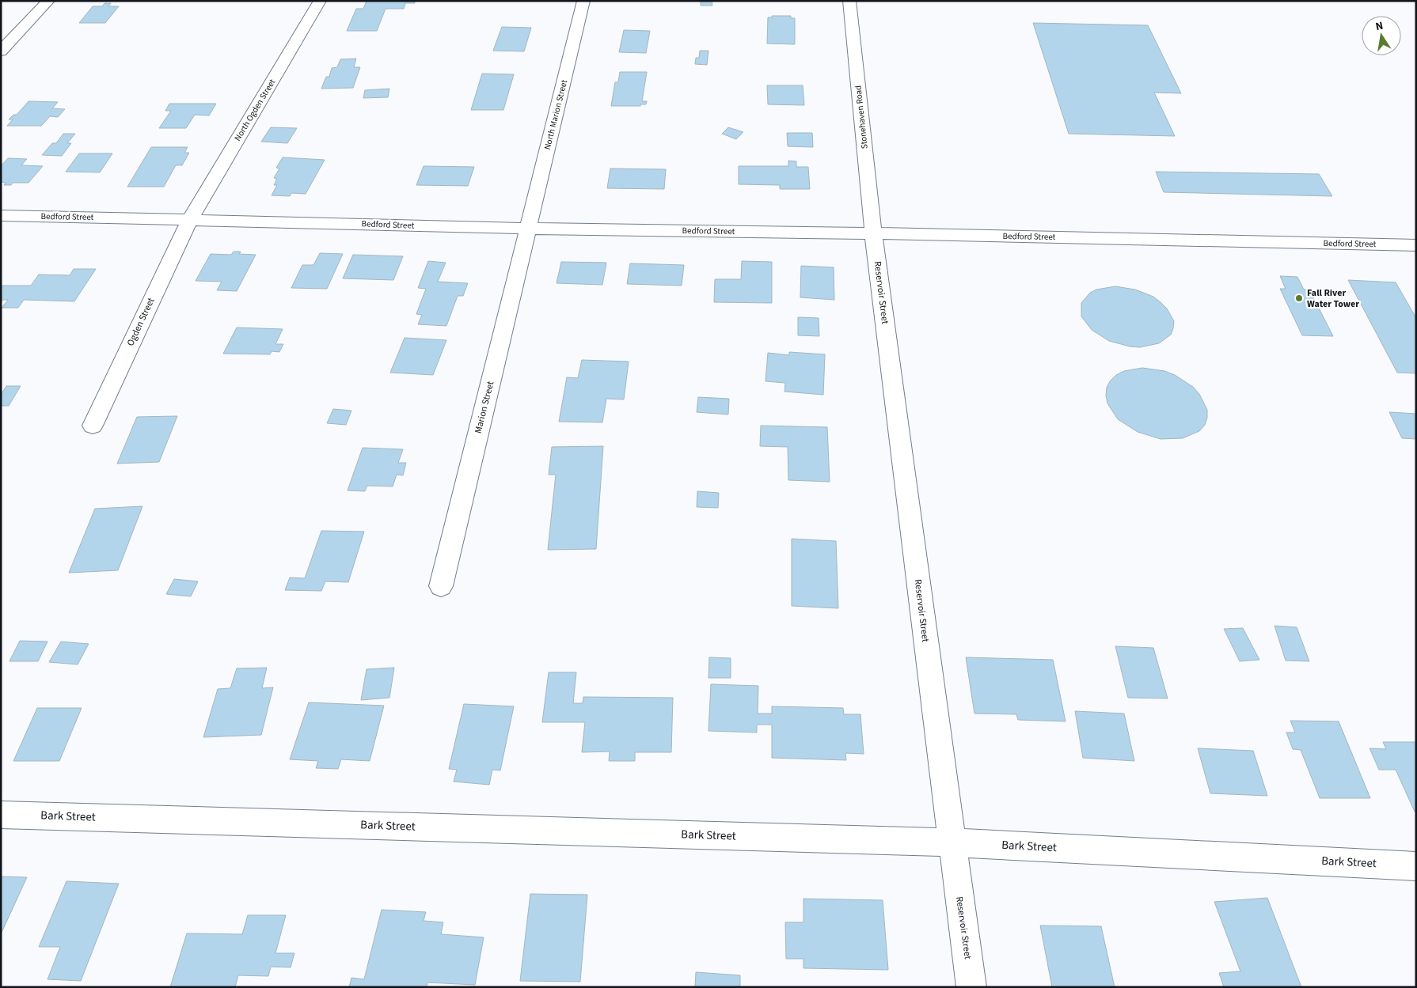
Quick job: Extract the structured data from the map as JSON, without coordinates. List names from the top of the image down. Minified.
{"streets":{"street":["North Ogden Street","North Marion Street","Stonehaven Road","Bedford Street","Reservoir Street","Ogden Street","Marion Street","Bark Street"]},"crossings":[["North Ogden Street","Bedford Street"],["North Ogden Street","Ogden Street"],["North Marion Street","Bedford Street"],["North Marion Street","Marion Street"],["Stonehaven Road","Bedford Street"],["Stonehaven Road","Reservoir Street"],["Bedford Street","Reservoir Street"],["Bedford Street","Ogden Street"],["Bedford Street","Marion Street"],["Reservoir Street","Bark Street"]],"places":["Fall River Water Tower"],"north":"top"}
